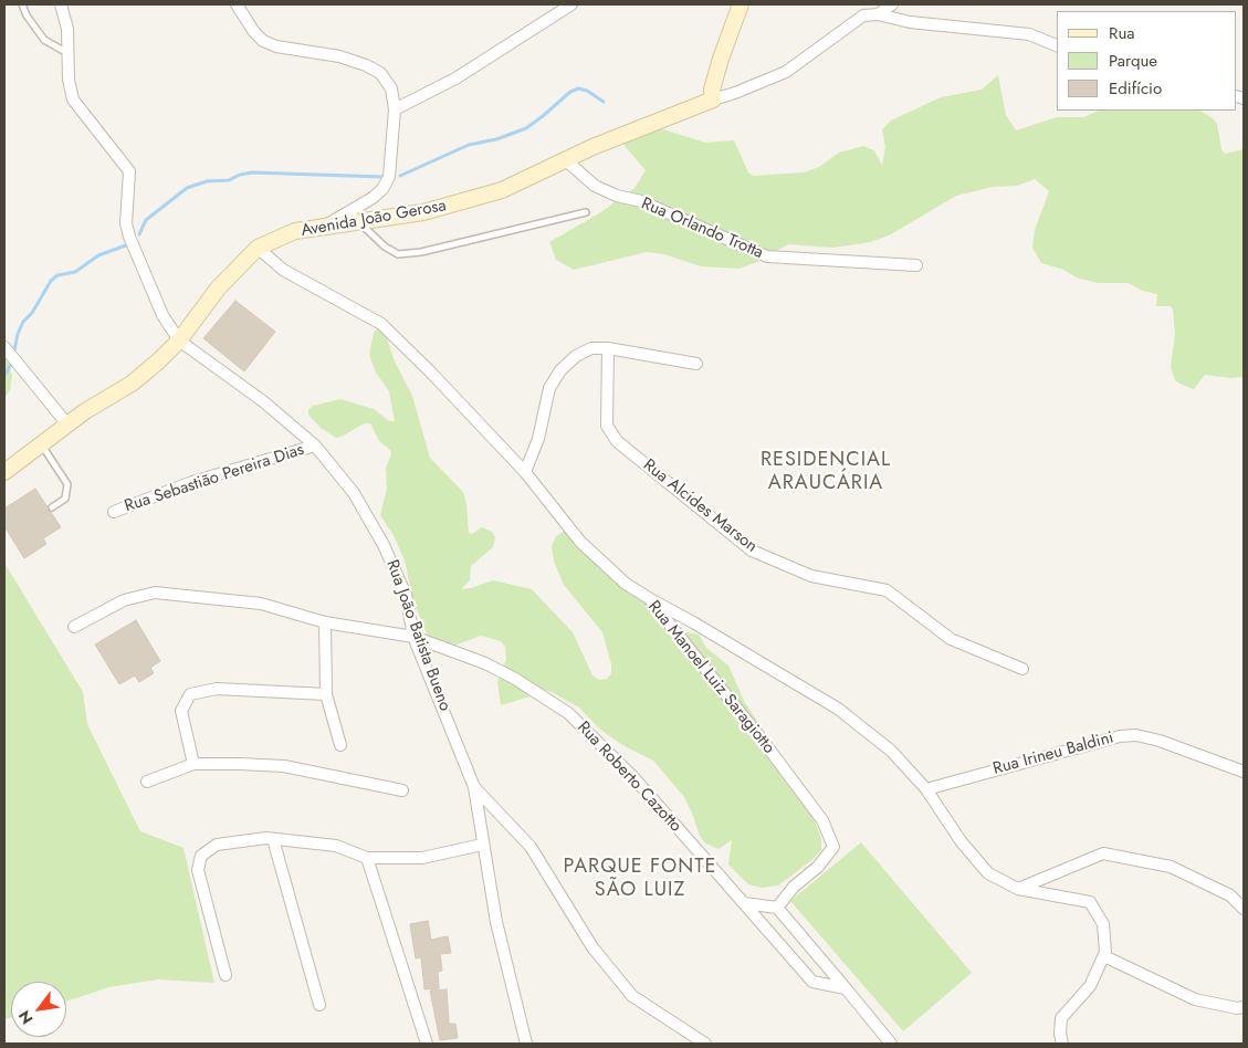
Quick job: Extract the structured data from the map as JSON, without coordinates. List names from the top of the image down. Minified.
{"streets":{"main road":["Avenida João Gerosa"],"street":["Rua Orlando Trotta","Rua Sebastião Pereira Dias","Rua Alcides Marson","Rua João Batista Bueno","Rua Manoel Luiz Saragiotto","Rua Irineu Baldini","Rua Roberto Cazotto"]},"crossings":[["Avenida João Gerosa","Rua Orlando Trotta"],["Avenida João Gerosa","Rua João Batista Bueno"],["Avenida João Gerosa","Rua Manoel Luiz Saragiotto"],["Rua Sebastião Pereira Dias","Rua João Batista Bueno"],["Rua João Batista Bueno","Rua Roberto Cazotto"]],"districts":["RESIDENCIAL ARAUCÁRIA","PARQUE FONTE SÃO LUIZ"],"legend":["Rua","Parque","Edifício"],"north":"bottom left"}
